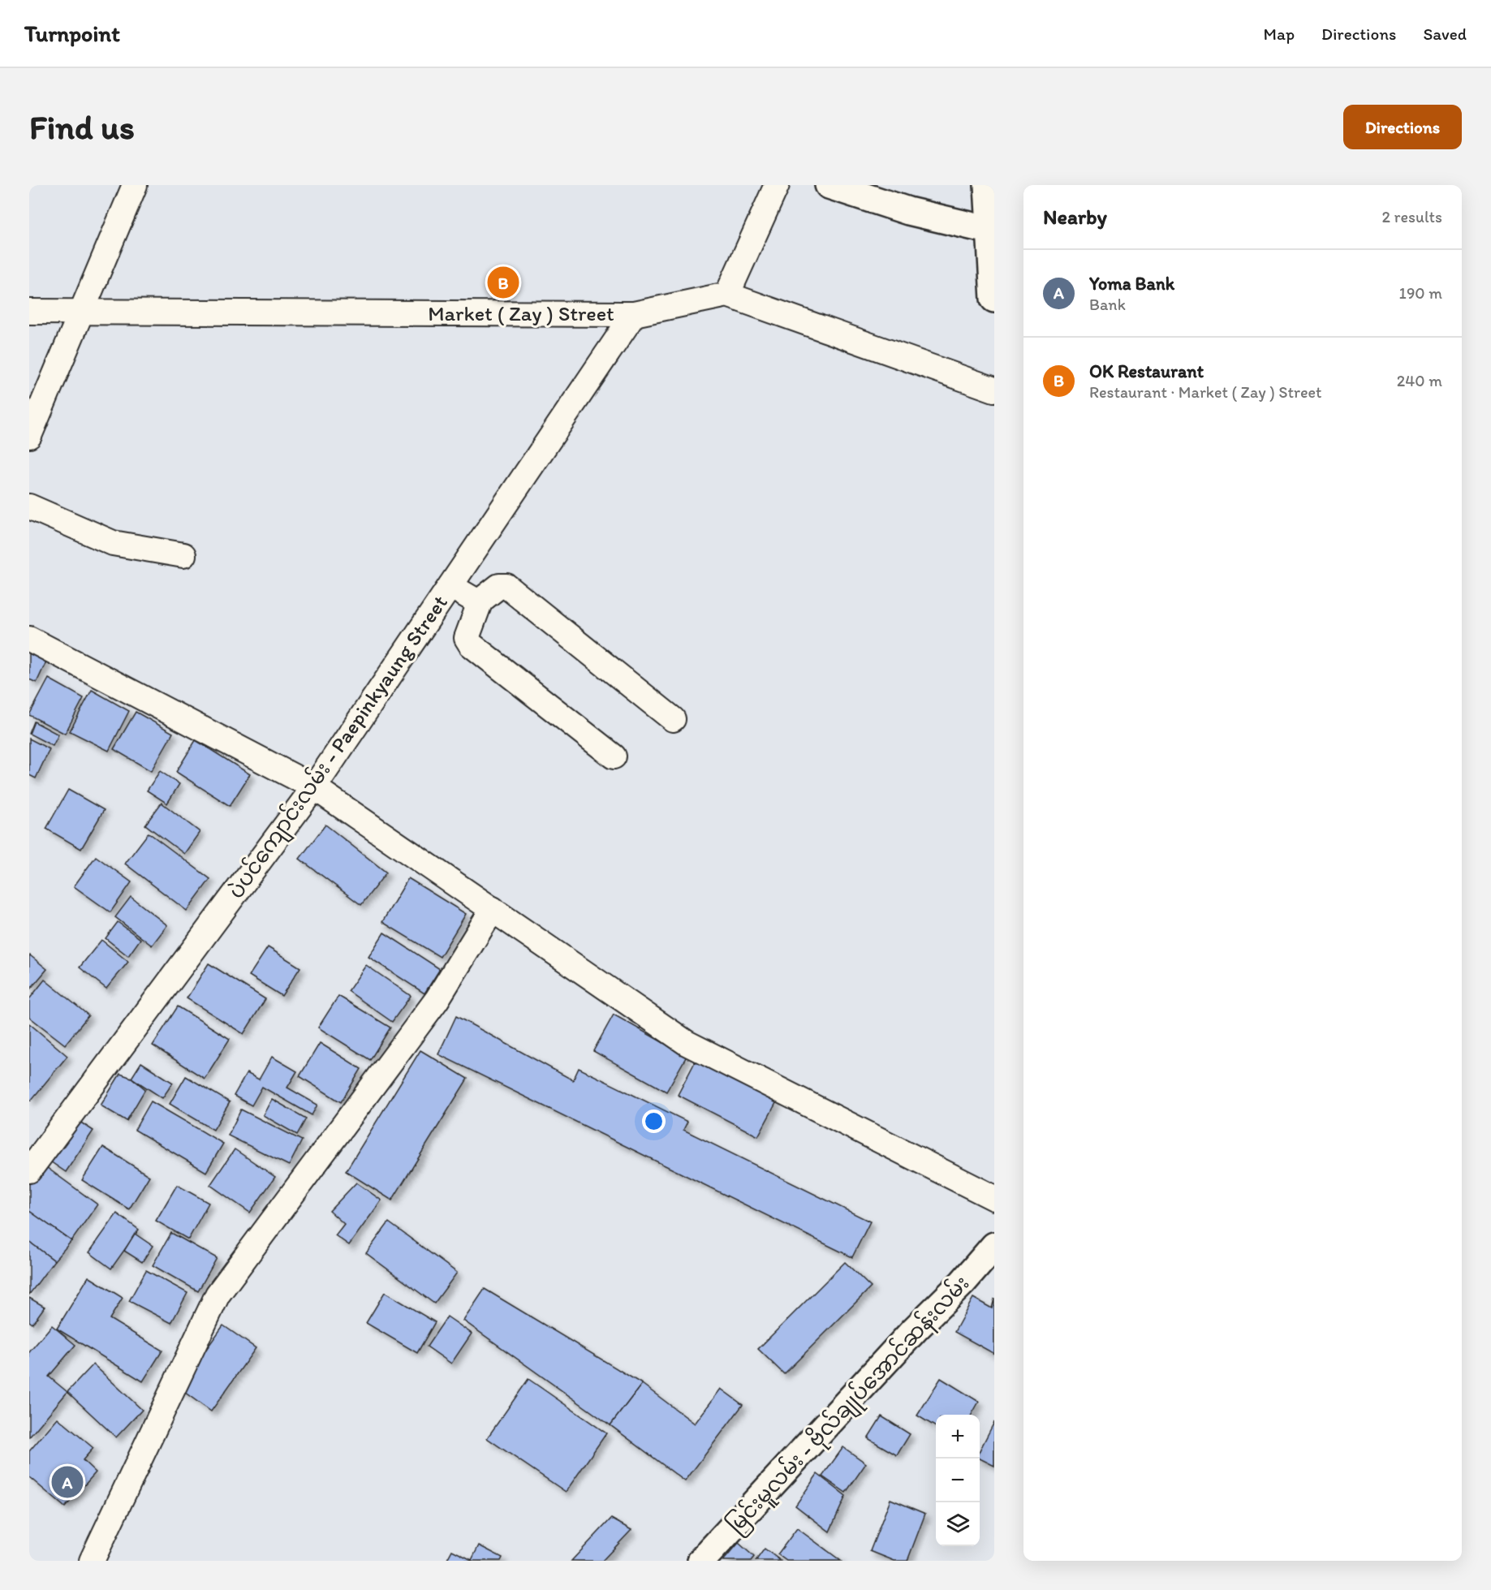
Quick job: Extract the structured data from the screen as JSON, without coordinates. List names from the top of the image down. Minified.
{"streets":{"main road":["မြင်းမူလမ်း - ဗိုလ်ချုပ်အောင်ဆန်းလမ်း"],"street":["Market ( Zay ) Street","ပဲပင်ကျောင်းလမ်း - Paepinkyaung Street"]},"crossings":[["Market ( Zay ) Street","ပဲပင်ကျောင်းလမ်း - Paepinkyaung Street"]],"page":{"header":"Turnpoint","nav":["Map","Directions","Saved"],"buttons":"Directions","title":"Find us","heading":["Nearby","2 results"],"list":[{"mark":"A","name":"Yoma Bank","note":"Bank","value":"190 m"},{"mark":"B","name":"OK Restaurant","note":"Restaurant · Market ( Zay ) Street","value":"240 m"}],"pins":["B","A"],"map_buttons":["+","−"]}}
